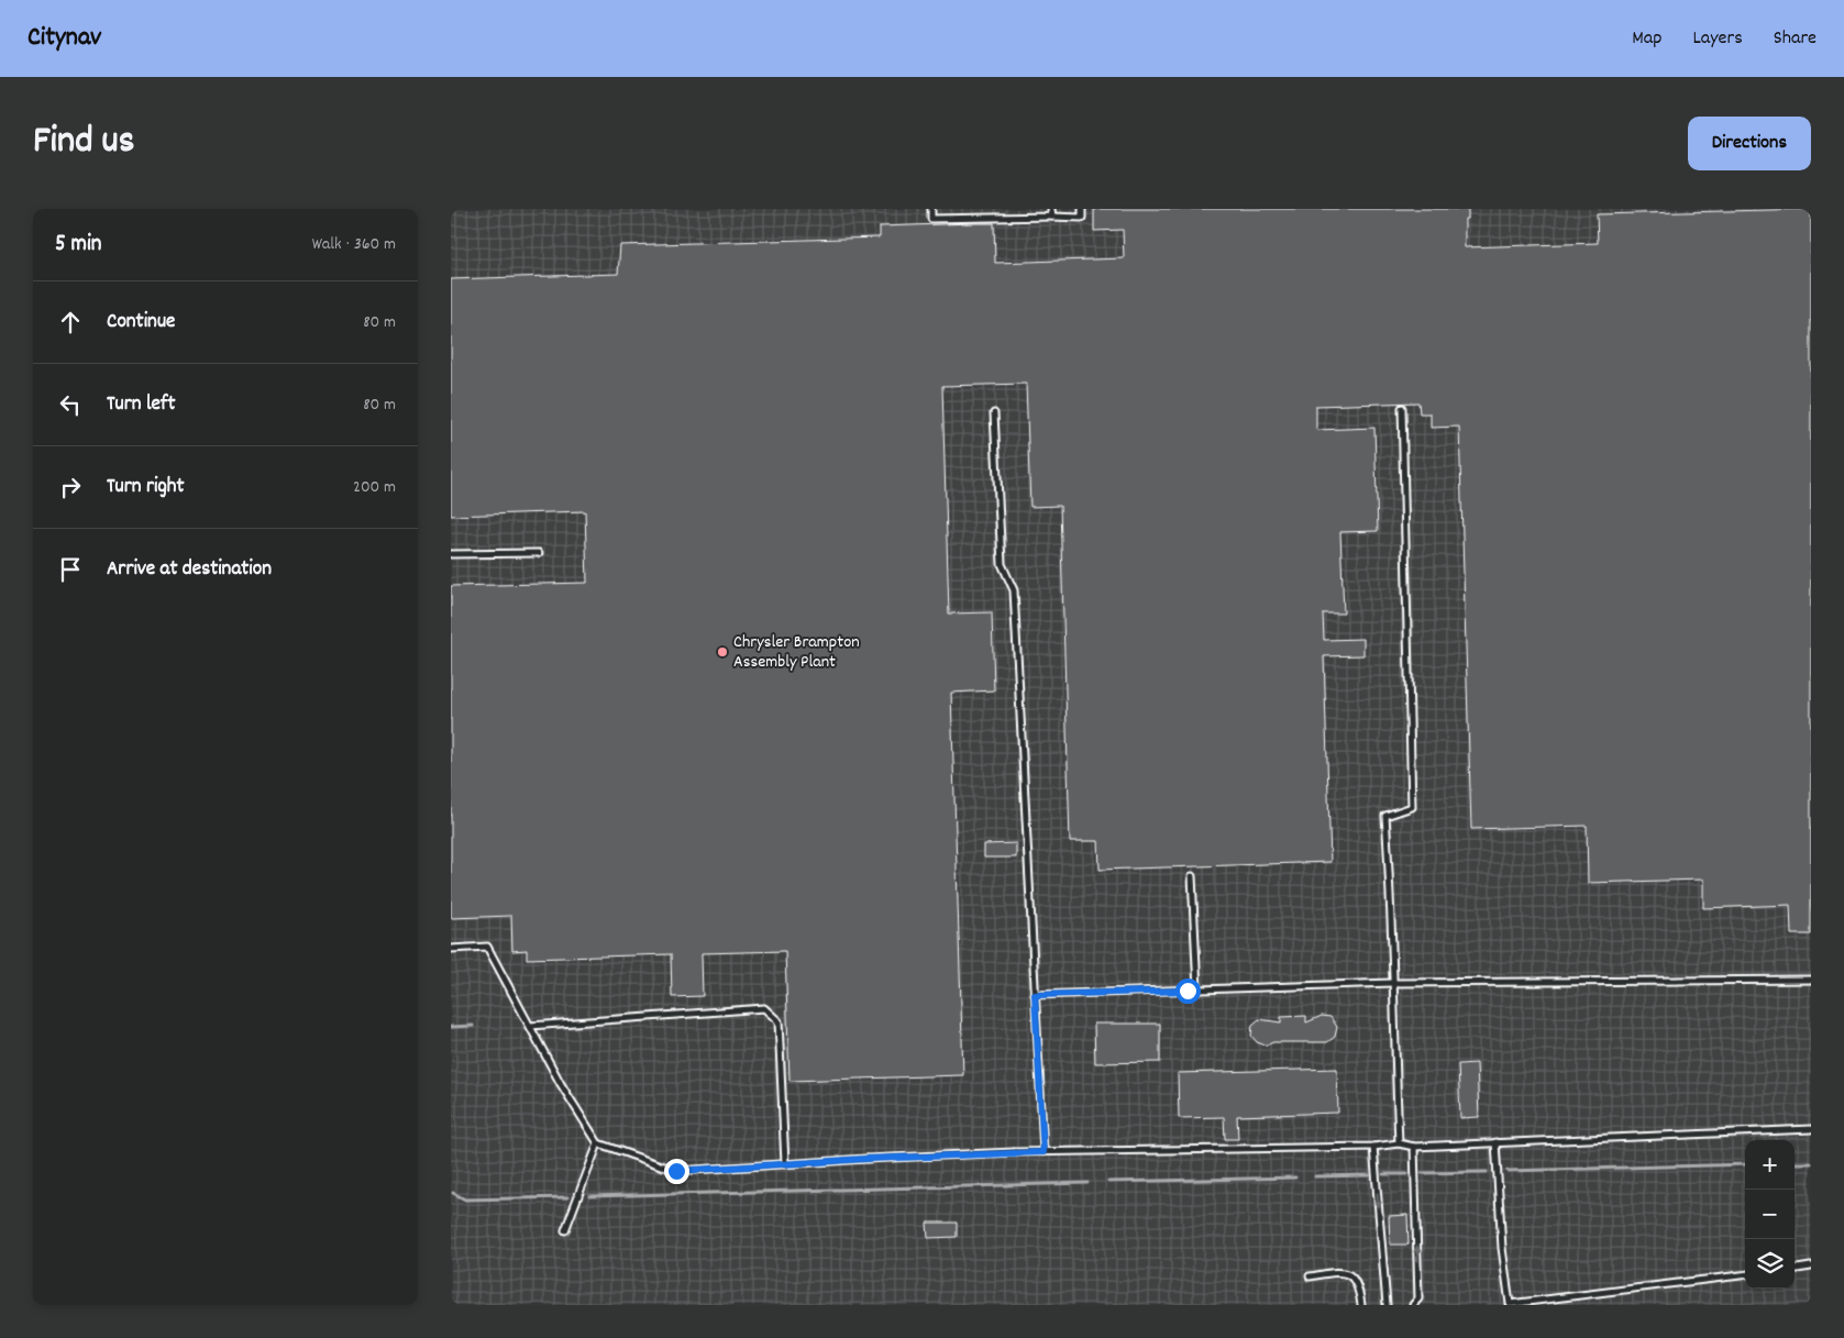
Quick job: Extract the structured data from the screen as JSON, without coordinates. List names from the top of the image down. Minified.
{"places":["Chrysler Brampton Assembly Plant"],"page":{"header":"Citynav","nav":["Map","Layers","Share"],"title":"Find us","buttons":"Directions","heading":["5 min","Walk · 360 m"],"list":[["Continue","80 m"],["Turn left","80 m"],["Turn right","200 m"],"Arrive at destination"],"map_buttons":["+","−"]}}
